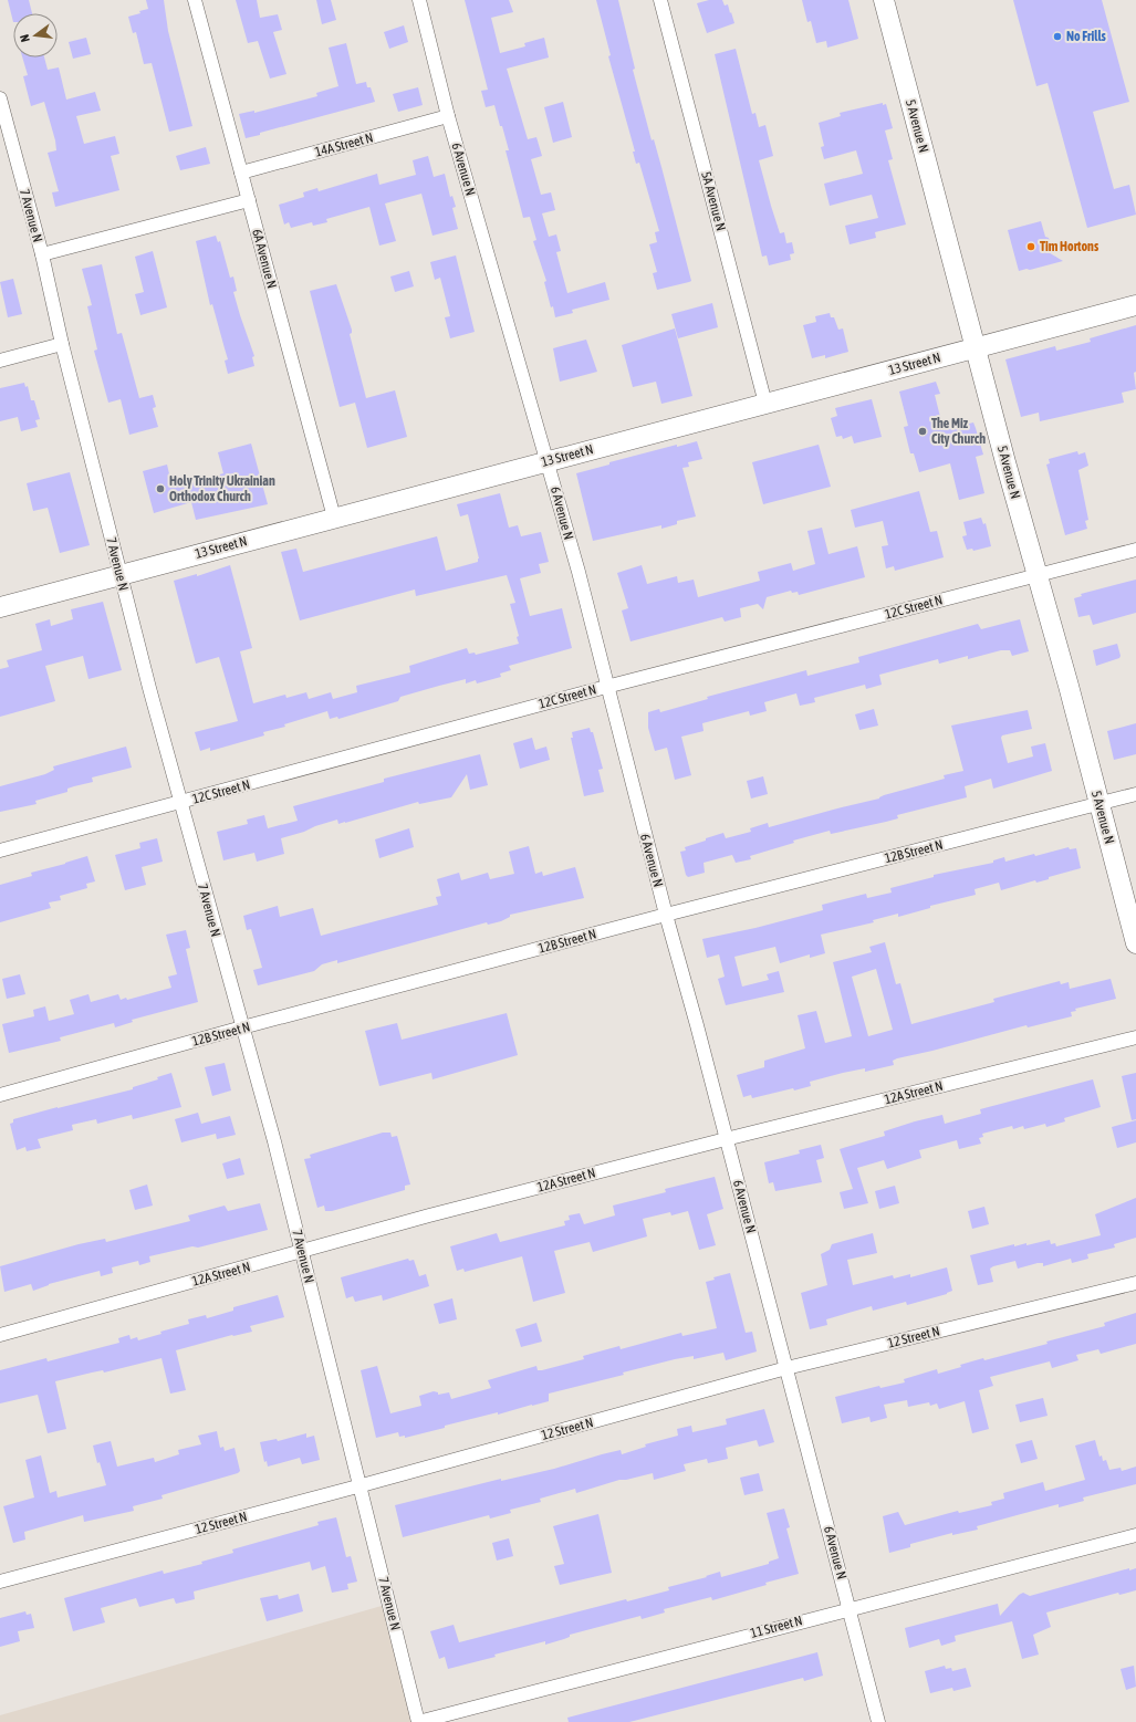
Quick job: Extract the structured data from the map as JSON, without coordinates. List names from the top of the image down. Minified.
{"streets":{"street":["5 Avenue N","14A Street N","6 Avenue N","5A Avenue N","7 Avenue N","6A Avenue N","13 Street N","12C Street N","12B Street N","12A Street N","12 Street N","11 Street N"]},"crossings":[["5 Avenue N","13 Street N"],["5 Avenue N","12C Street N"],["5 Avenue N","12B Street N"],["14A Street N","6 Avenue N"],["14A Street N","6A Avenue N"],["6 Avenue N","13 Street N"],["6 Avenue N","12C Street N"],["6 Avenue N","12B Street N"],["6 Avenue N","12A Street N"],["6 Avenue N","12 Street N"],["6 Avenue N","11 Street N"],["5A Avenue N","13 Street N"],["7 Avenue N","13 Street N"],["7 Avenue N","12C Street N"],["7 Avenue N","12B Street N"],["7 Avenue N","12A Street N"],["7 Avenue N","12 Street N"],["7 Avenue N","11 Street N"],["6A Avenue N","13 Street N"]],"places":["No Frills","Tim Hortons","The Miz City Church","Holy Trinity Ukrainian Orthodox Church"],"north":"left"}
